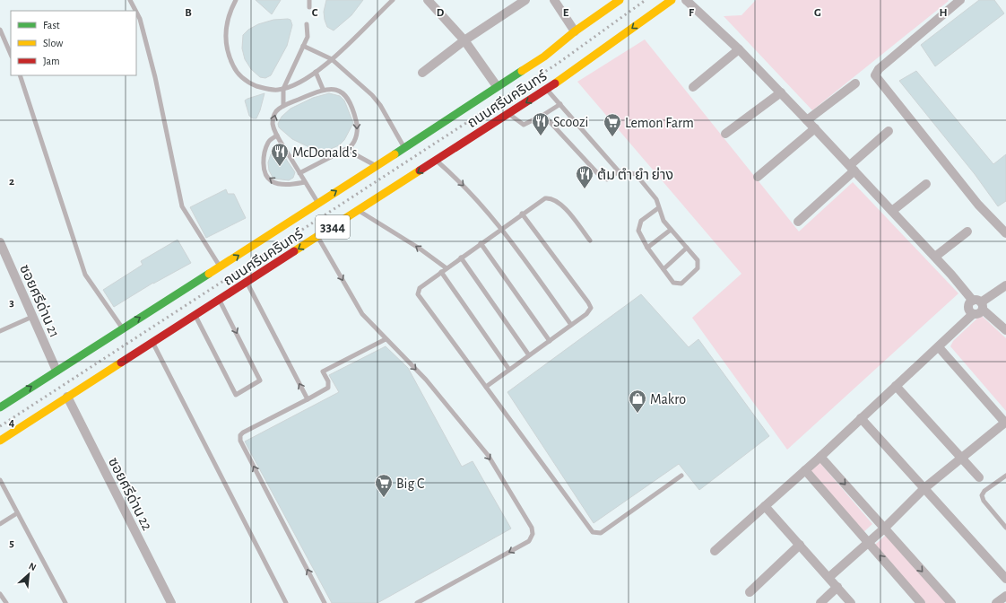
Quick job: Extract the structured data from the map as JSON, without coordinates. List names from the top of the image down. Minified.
{"streets":{"main road":["ถนนศรีนครินทร์","3344"],"street":["ซอยศรีด่าน 21","ซอยศรีด่าน 22"]},"crossings":[["ถนนศรีนครินทร์","ซอยศรีด่าน 21"],["ถนนศรีนครินทร์","ซอยศรีด่าน 22"]],"places":{"restaurant":["Scoozi","McDonald's","ต้ม ตำ ยำ ย่าง"],"supermarket":["Lemon Farm","Big C"],"shop":["Makro"]},"legend":["Fast","Slow","Jam"],"north":"top right","grid":{"columns":["B","C","D","E","F","G","H"],"rows":["2","3","4","5"]}}
